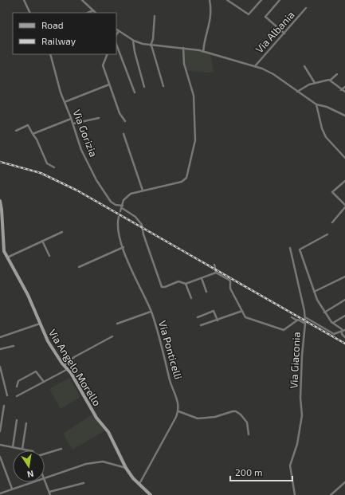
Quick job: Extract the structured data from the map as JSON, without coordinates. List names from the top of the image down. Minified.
{"streets":{"street":["Via Albania","Via Gorizia","Via Ponticelli","Via Giaconia","Via Angelo Morello"]},"legend":["Road","Railway"],"scale_bar":"200 m","north":"bottom"}
